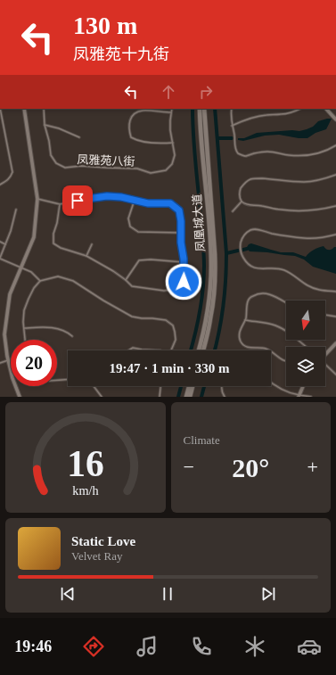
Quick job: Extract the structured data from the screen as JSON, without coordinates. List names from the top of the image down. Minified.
{"streets":{"main road":["凤凰城大道"],"lane":["凤雅苑八街"]},"north":"bottom","page":{"turn":["130 m","凤雅苑十九街"],"limit":"20","trip":"19:47 · 1 min · 330 m","tile":"Climate","heat":["−","20°","+"],"song":["Static Love","Velvet Ray"],"tabs":"19:46","gauge":["16","km/h"]}}
